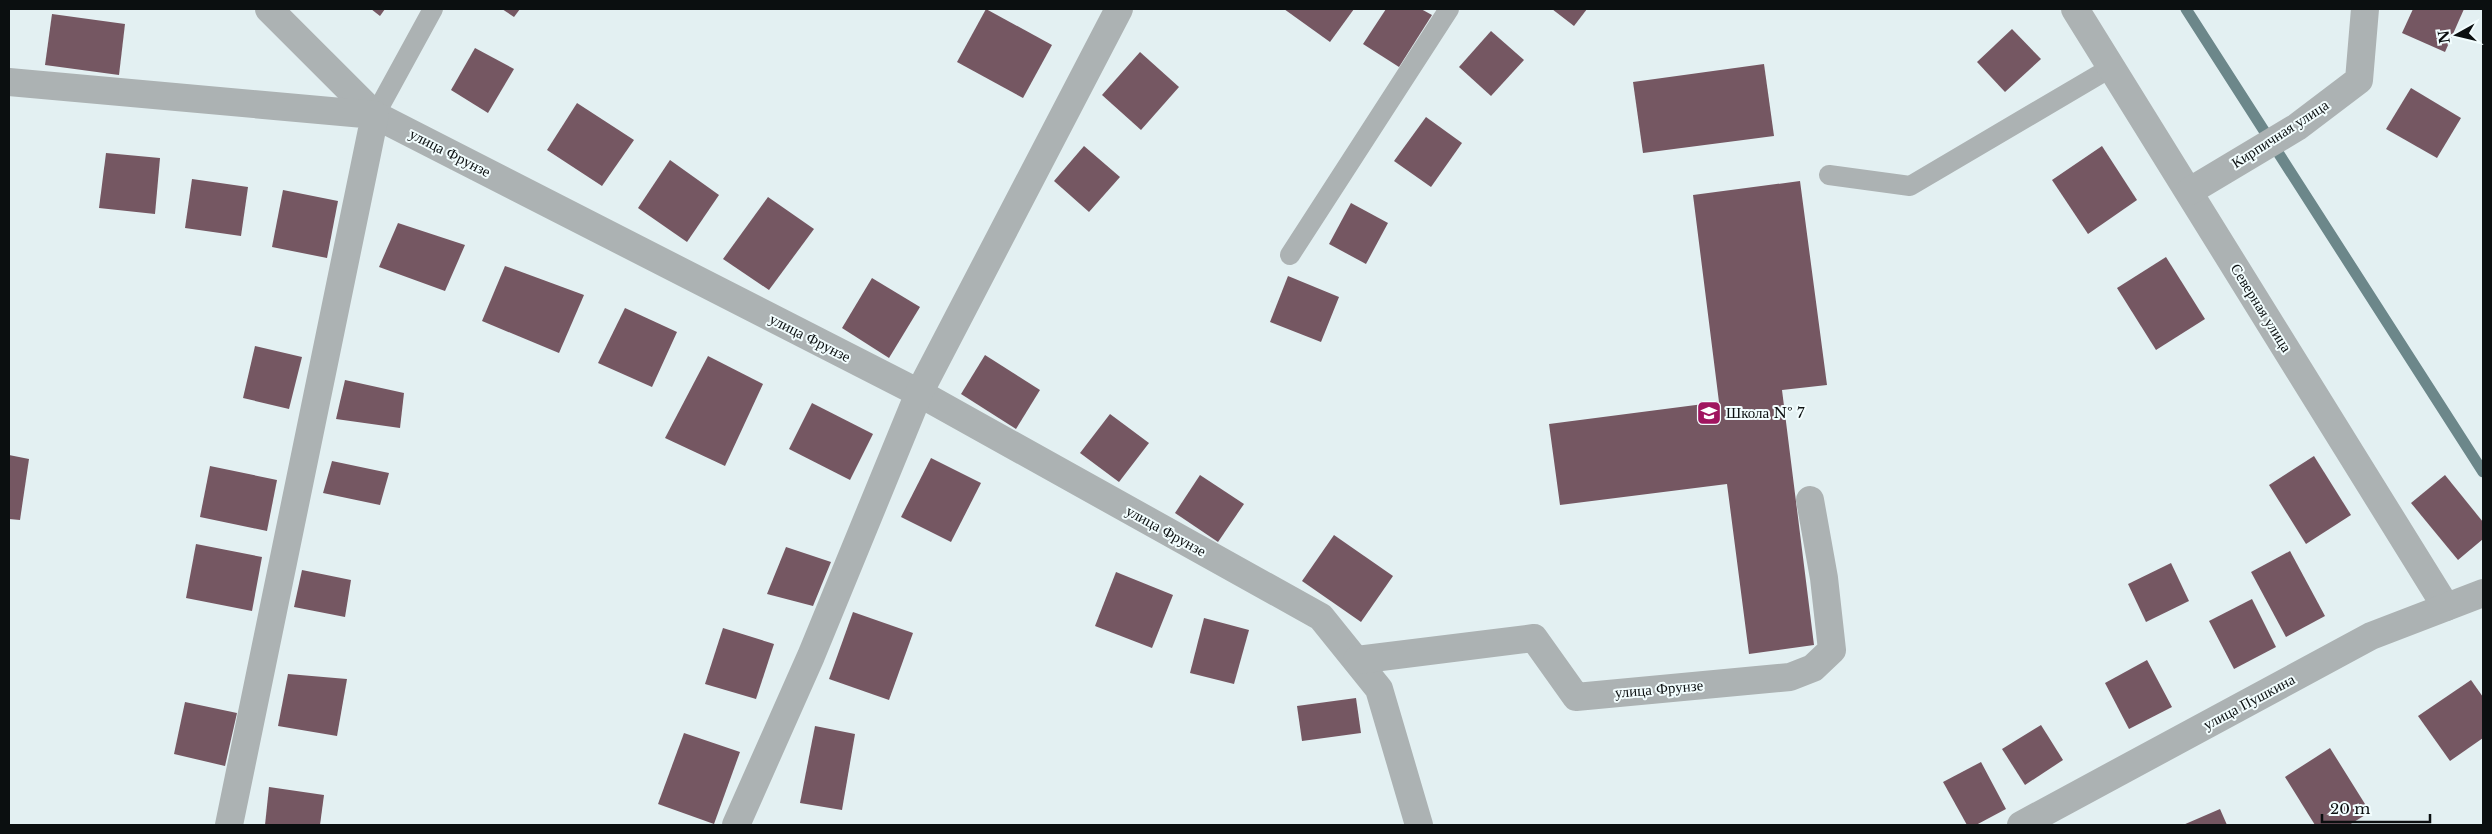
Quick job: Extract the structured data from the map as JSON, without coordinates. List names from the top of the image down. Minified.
{"streets":{"street":["Кирпичная улица","улица Фрунзе","Северная улица","улица Пушкина"]},"crossings":[["Кирпичная улица","Северная улица"],["Северная улица","улица Пушкина"]],"places":{"school or university":["Школа № 7"]},"scale_bar":"20 m","north":"left"}
